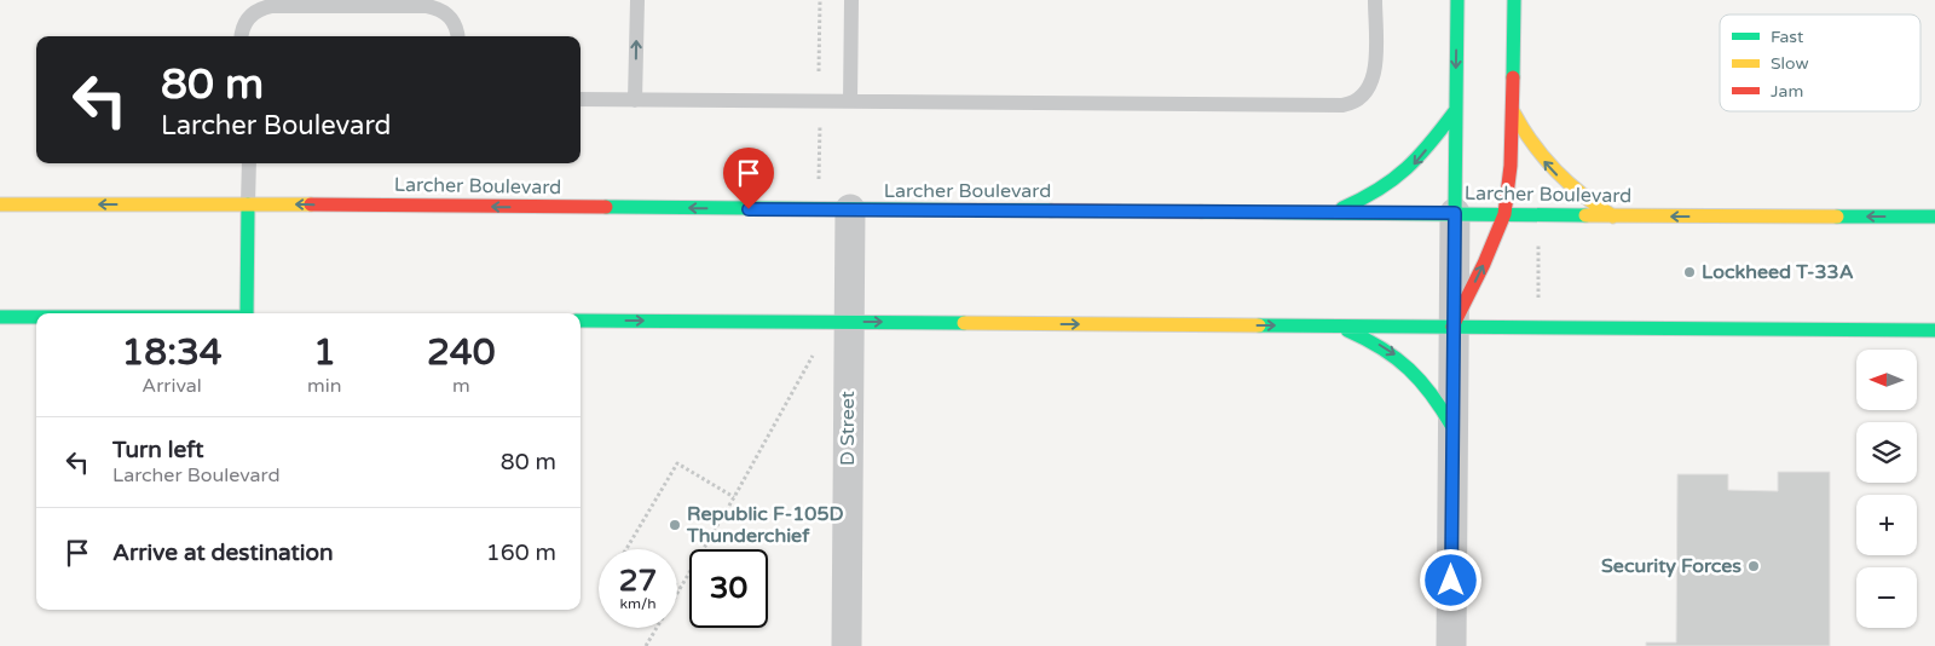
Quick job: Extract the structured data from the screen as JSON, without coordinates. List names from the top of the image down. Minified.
{"streets":{"main road":["Larcher Boulevard"],"street":["D Street"]},"crossings":[["Larcher Boulevard","D Street"]],"places":["Lockheed T-33A","Republic F-105D Thunderchief","Security Forces"],"legend":["Fast","Slow","Jam"],"north":"left","page":{"turn":["80 m","Larcher Boulevard"],"eta":["18:34","Arrival","1","min","240","m"],"map_buttons":["+","−"],"list":[{"name":"Turn left","note":"Larcher Boulevard","value":"80 m"},{"name":"Arrive at destination","value":"160 m"}],"speed":"27 km/h","limit":"30"}}
